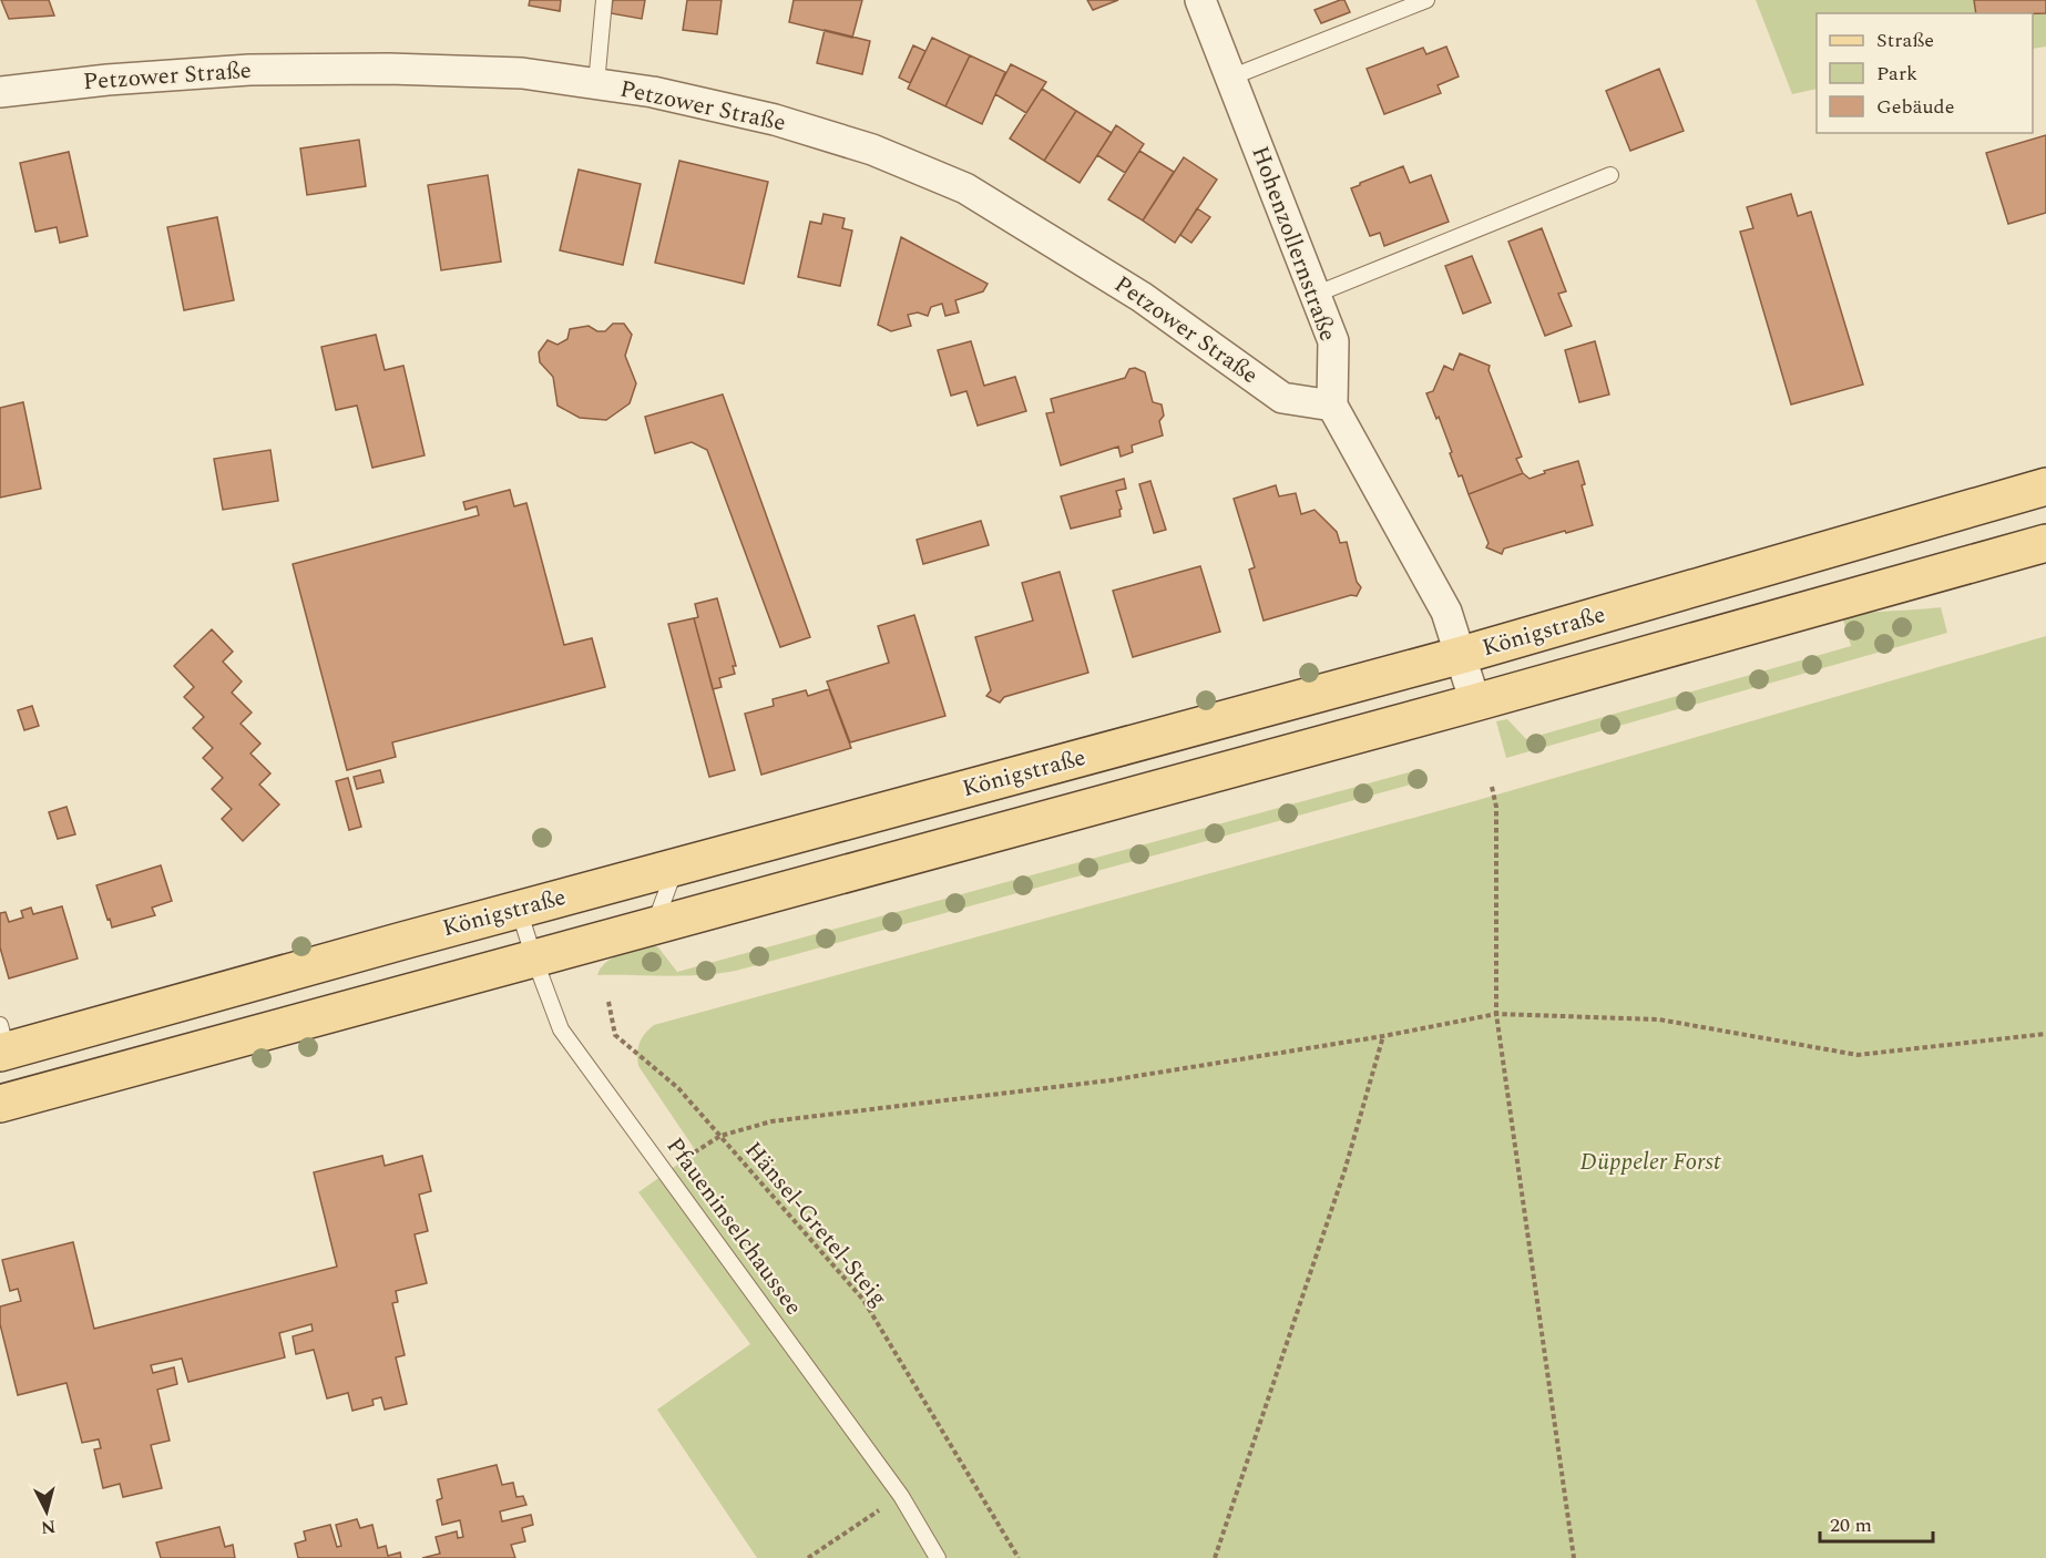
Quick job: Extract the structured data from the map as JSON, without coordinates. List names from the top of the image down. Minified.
{"streets":{"main road":["Königstraße"],"street":["Petzower Straße","Hohenzollernstraße"],"lane":["Pfaueninselchaussee"],"path":["Hänsel-Gretel-Steig"]},"crossings":[["Petzower Straße","Hohenzollernstraße"],["Hohenzollernstraße","Königstraße"],["Königstraße","Pfaueninselchaussee"]],"parks":["Düppeler Forst"],"legend":["Straße","Park","Gebäude"],"scale_bar":"20 m","north":"bottom"}
